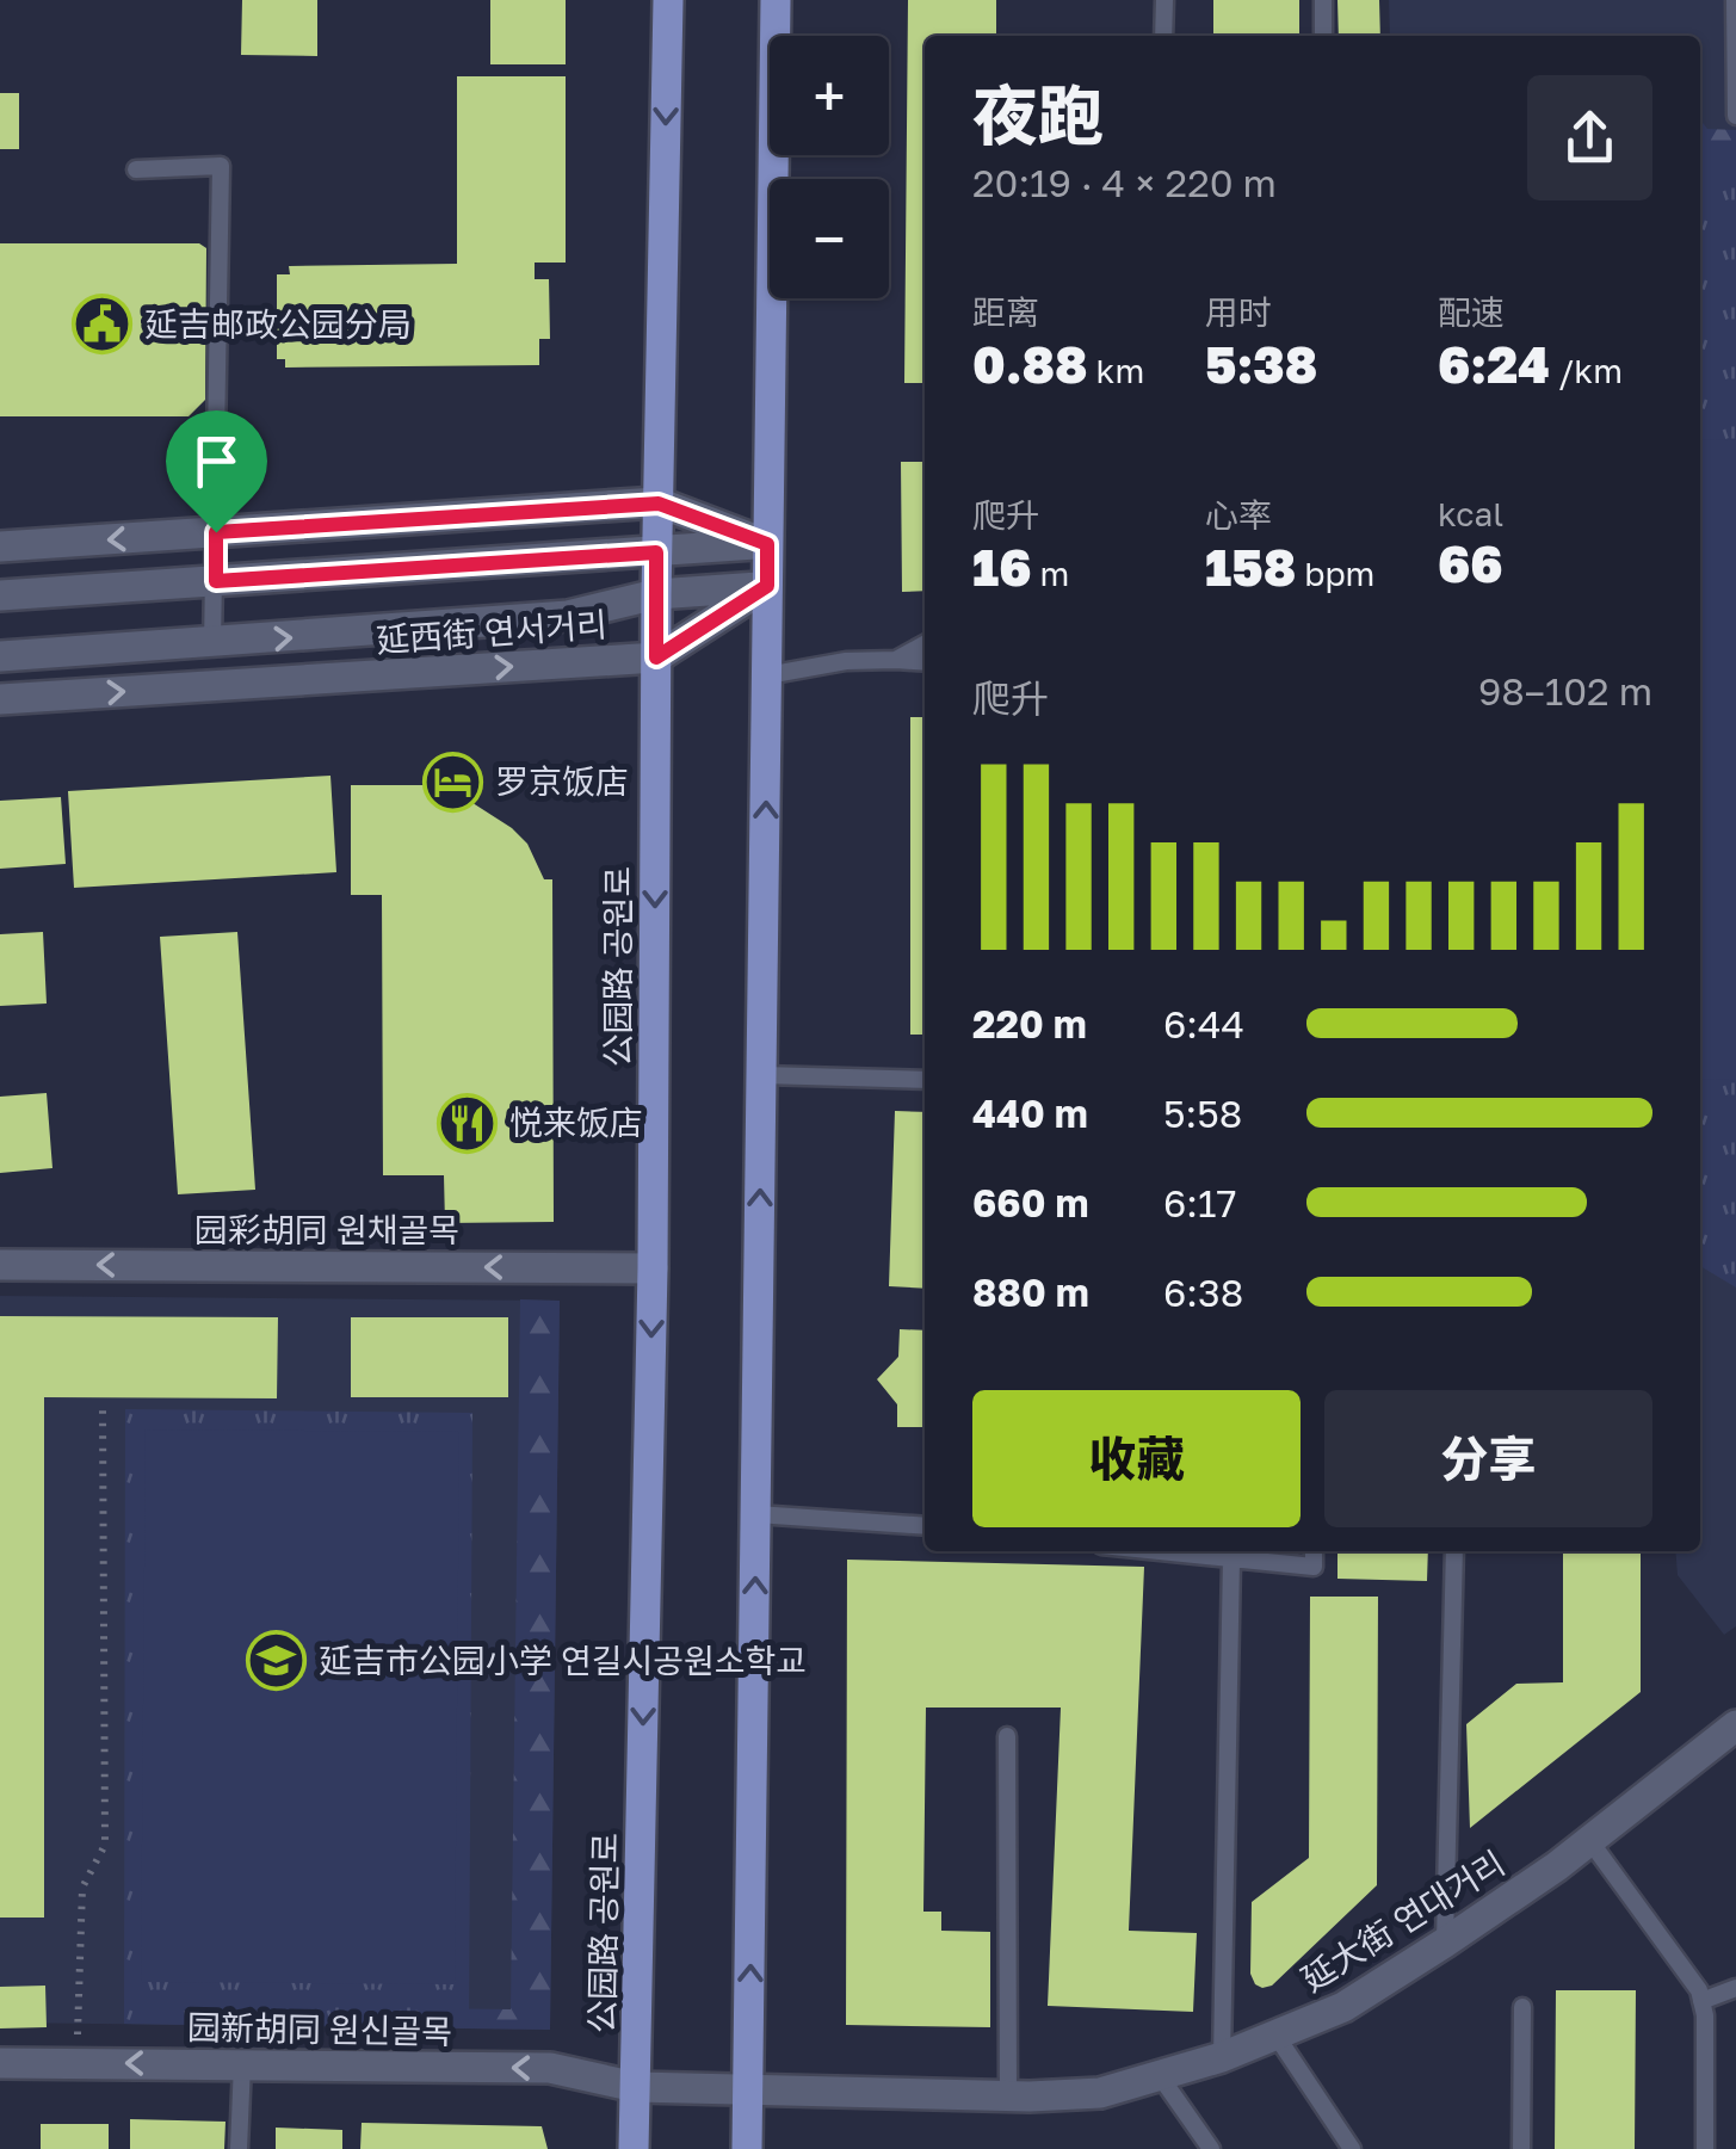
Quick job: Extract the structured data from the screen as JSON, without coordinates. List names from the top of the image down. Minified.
{"streets":{"main road":["公园路 공원로"],"street":["延西街 연서거리","园彩胡同 원채골목","延大街 연대거리","园新胡同 원신골목"]},"crossings":[["延西街 연서거리","公园路 공원로"],["公园路 공원로","园彩胡同 원채골목"],["公园路 공원로","延大街 연대거리"],["公园路 공원로","园新胡同 원신골목"],["延大街 연대거리","园新胡同 원신골목"]],"one_way":["园彩胡同 원채골목","园新胡同 원신골목"],"places":{"public building":["延吉邮政公园分局"],"hotel":["罗京饭店"],"restaurant":["悦来饭店"],"school or university":["延吉市公园小学 연길시공원소학교"]},"page":{"map_buttons":["+","−"],"heading":["夜跑","20:19 · 4 × 220 m"],"stats":[["距离","0.88 km"],["用时","5:38"],["配速","6:24 /km"],["爬升","16 m"],["心率","158 bpm"],["kcal","66"]],"chart":["爬升","98–102 m"],"list":[{"name":"220 m","note":"6:44"},{"name":"440 m","note":"5:58"},{"name":"660 m","note":"6:17"},{"name":"880 m","note":"6:38"}],"buttons":["收藏","分享"]}}
